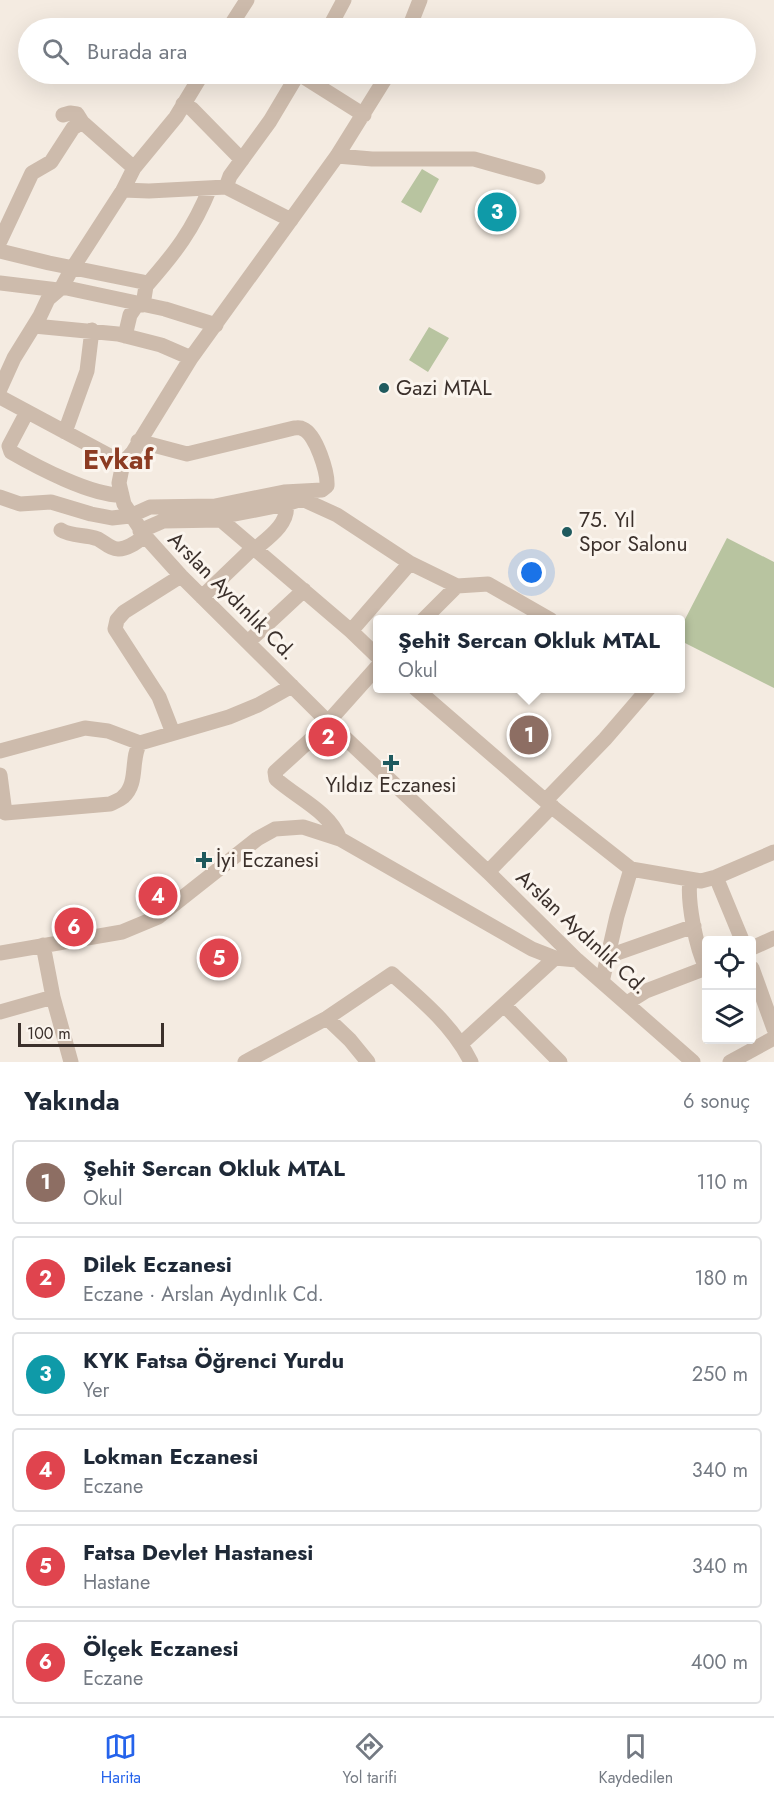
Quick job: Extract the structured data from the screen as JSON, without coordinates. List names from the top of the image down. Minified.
{"streets":{"street":["Arslan Aydınlık Cd."]},"districts":["Evkaf"],"places":{"other":["Gazi MTAL","75. Yıl Spor Salonu"],"health":["Yıldız Eczanesi","İyi Eczanesi"]},"scale_bar":"100 m","page":{"search":"Burada ara","pins":["3","1","2","4","6","5"],"popup":["Şehit Sercan Okluk MTAL","Okul"],"scale":"100 m","heading":["Yakında","6 sonuç"],"list":[{"mark":"1","name":"Şehit Sercan Okluk MTAL","note":"Okul","value":"110 m"},{"mark":"2","name":"Dilek Eczanesi","note":"Eczane · Arslan Aydınlık Cd.","value":"180 m"},{"mark":"3","name":"KYK Fatsa Öğrenci Yurdu","note":"Yer","value":"250 m"},{"mark":"4","name":"Lokman Eczanesi","note":"Eczane","value":"340 m"},{"mark":"5","name":"Fatsa Devlet Hastanesi","note":"Hastane","value":"340 m"},{"mark":"6","name":"Ölçek Eczanesi","note":"Eczane","value":"400 m"}],"nav":["Harita","Yol tarifi","Kaydedilen"]}}
